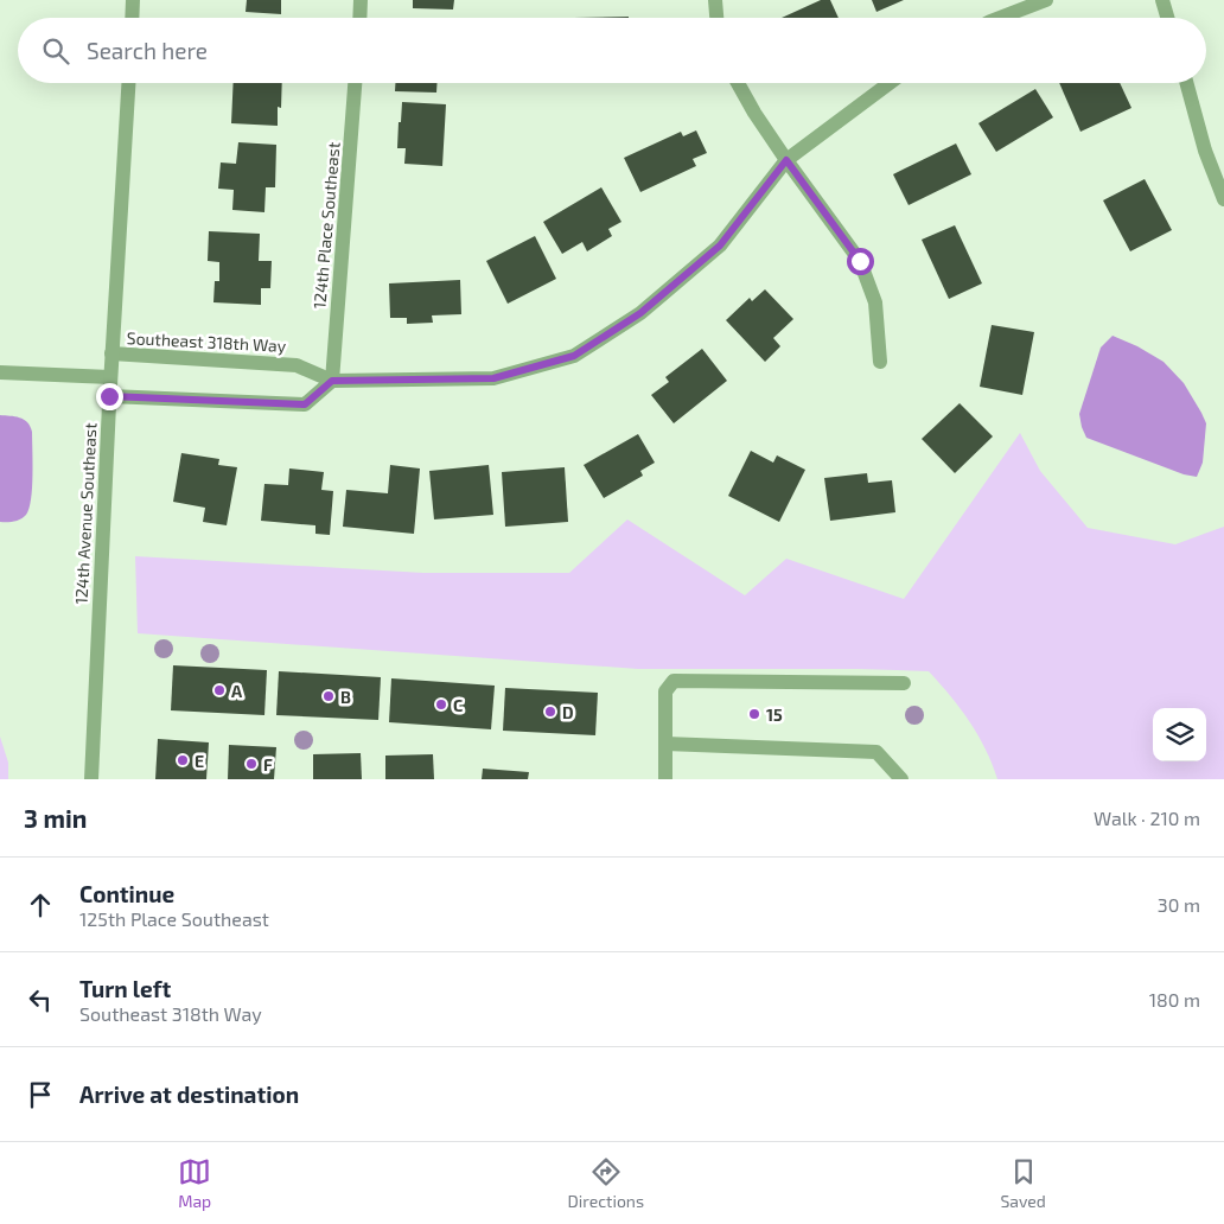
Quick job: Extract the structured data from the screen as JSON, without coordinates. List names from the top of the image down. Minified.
{"streets":{"street":["124th Place Southeast","Southeast 318th Way","124th Avenue Southeast"]},"crossings":[["124th Place Southeast","Southeast 318th Way"],["Southeast 318th Way","124th Avenue Southeast"]],"places":["A","B","C","D","15","E","F"],"page":{"search":"Search here","heading":["3 min","Walk · 210 m"],"list":[["Continue","125th Place Southeast","30 m"],["Turn left","Southeast 318th Way","180 m"],"Arrive at destination"],"nav":["Map","Directions","Saved"]}}
